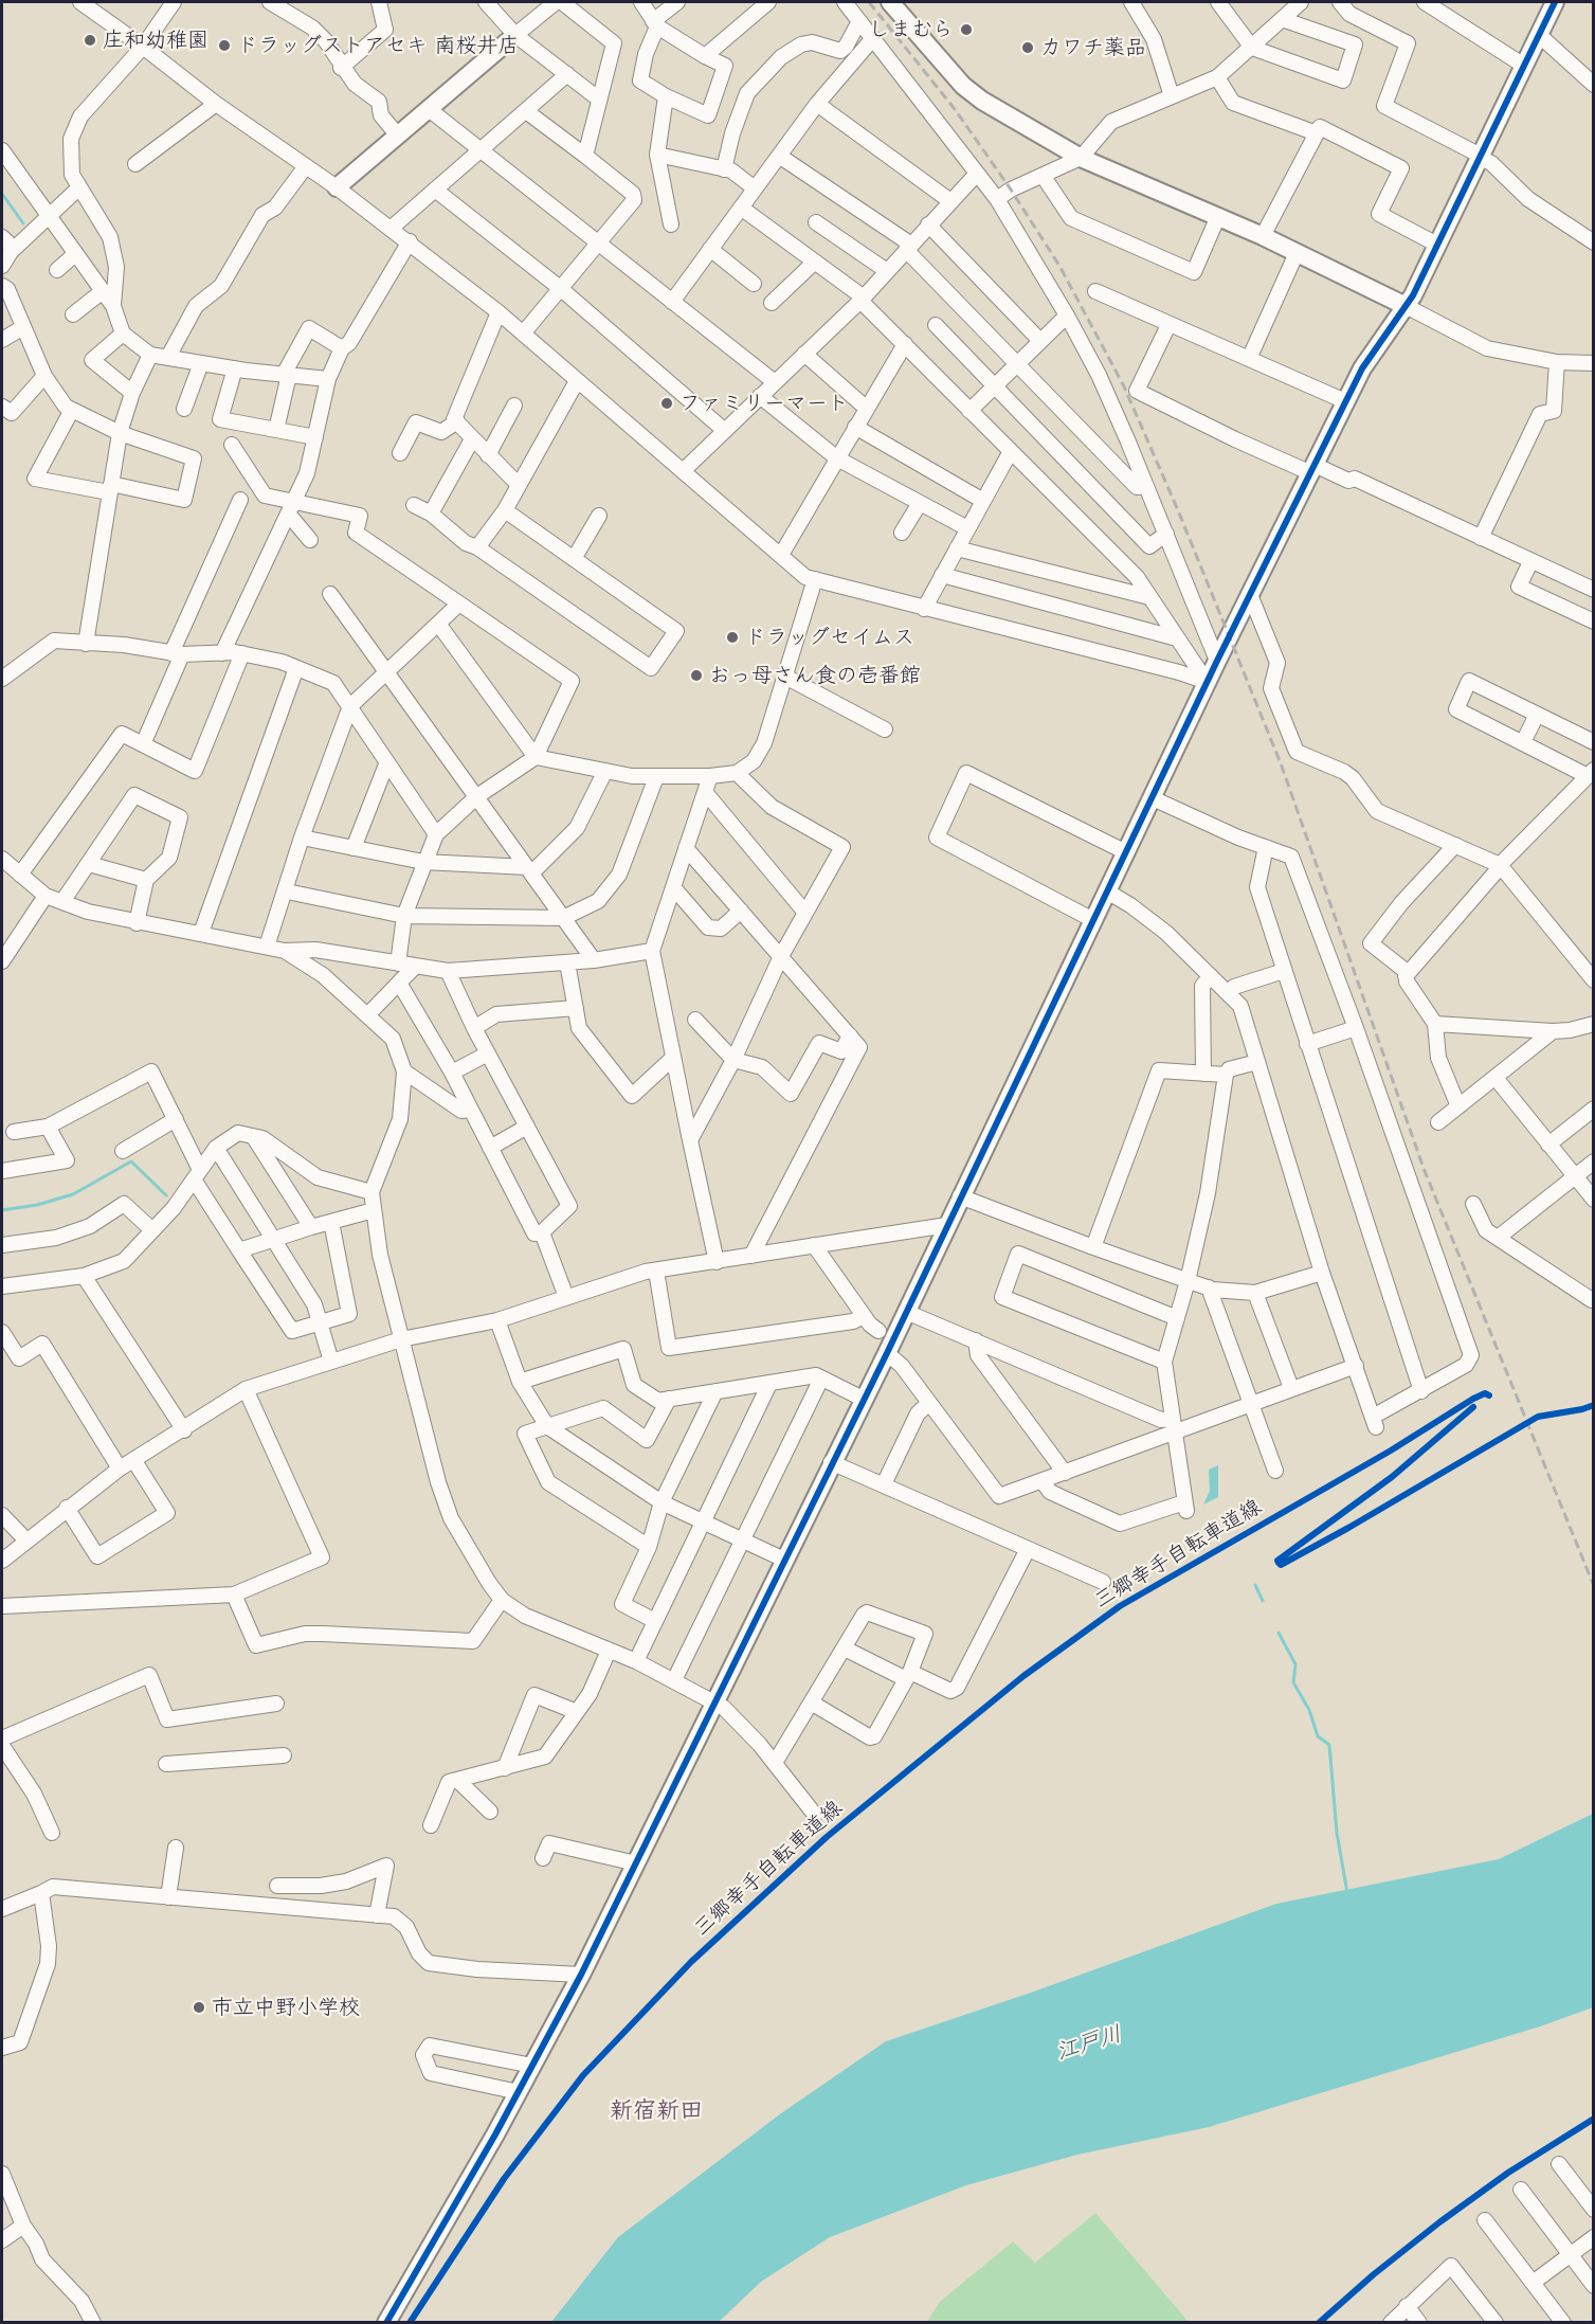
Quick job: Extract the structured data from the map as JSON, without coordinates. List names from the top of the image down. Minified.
{"streets":{"cycle path":["三郷幸手自転車道線"]},"districts":["新宿新田"],"water":["江戸川"],"places":["しまむら","庄和幼稚園","ドラッグストアセキ 南桜井店","カワチ薬品","ファミリーマート","ドラッグセイムス","おっ母さん食の壱番館","市立中野小学校"]}
